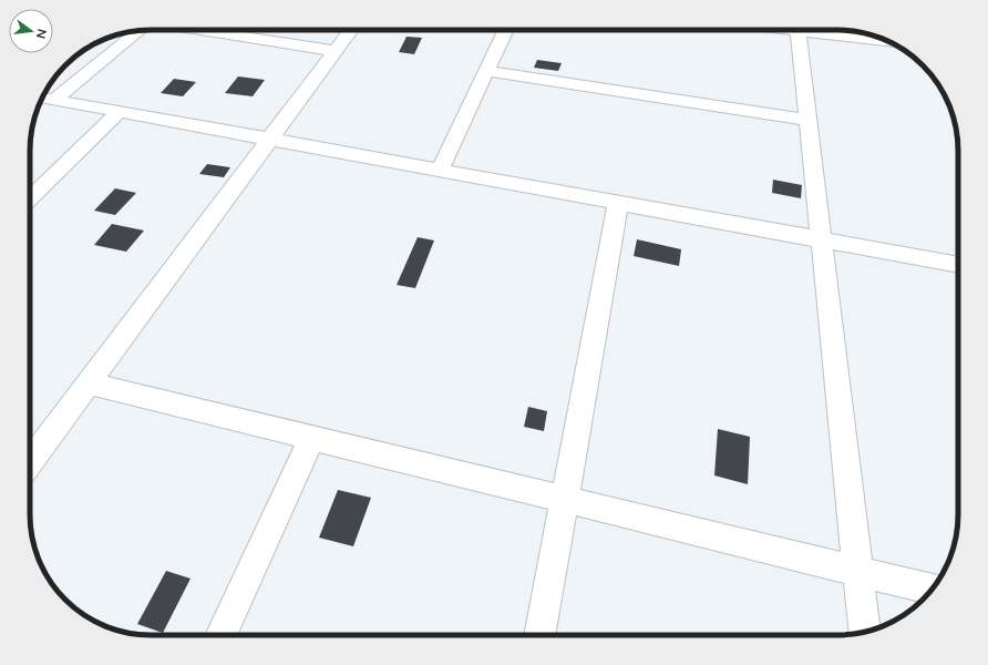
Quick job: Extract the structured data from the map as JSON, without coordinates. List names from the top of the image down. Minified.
{"north":"right"}
